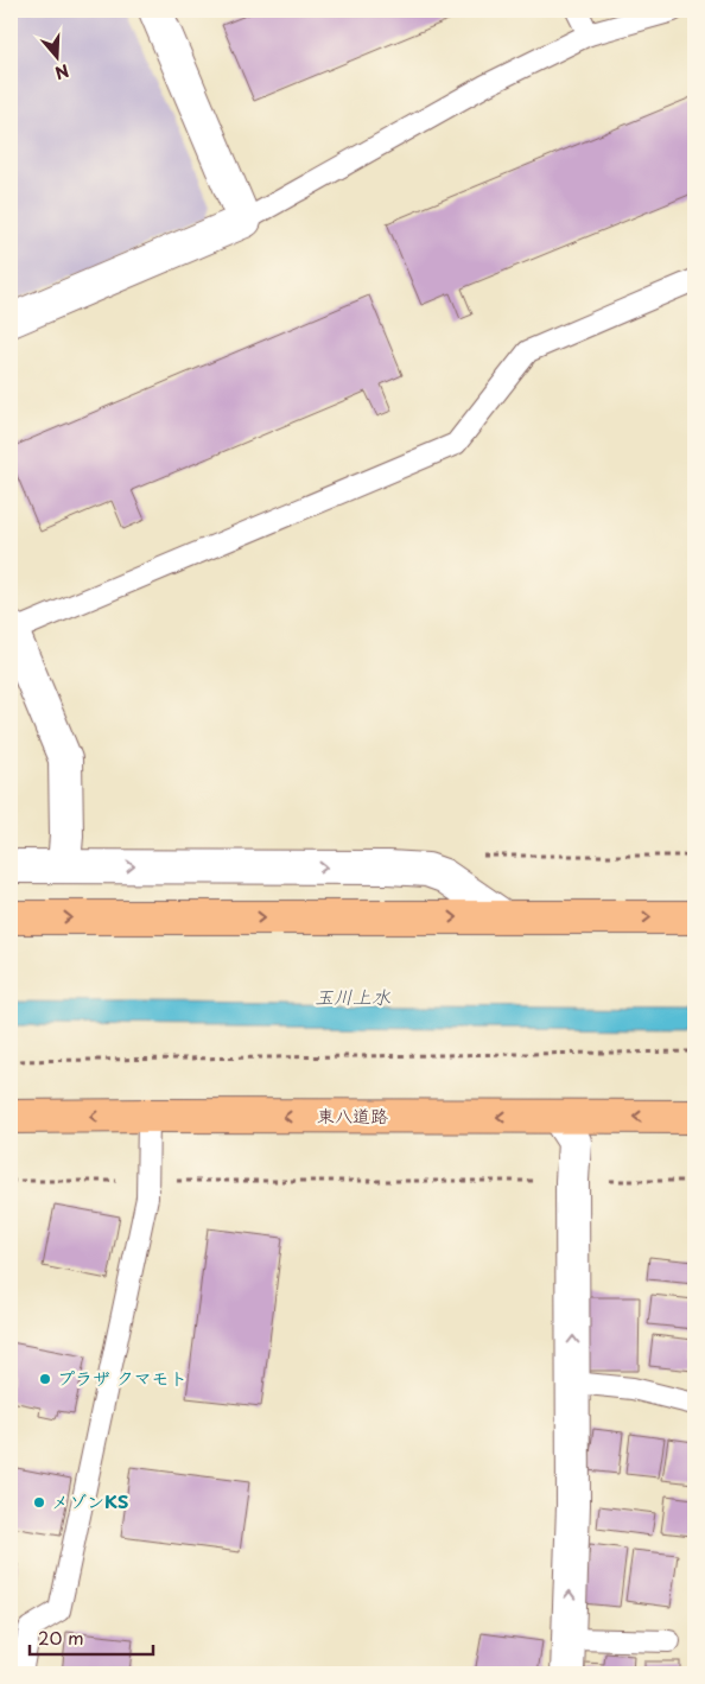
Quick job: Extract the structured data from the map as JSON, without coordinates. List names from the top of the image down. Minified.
{"streets":{"main road":["東八道路"]},"water":["玉川上水"],"places":["プラザ クマモト","メゾンKS"],"scale_bar":"20 m","north":"bottom"}
